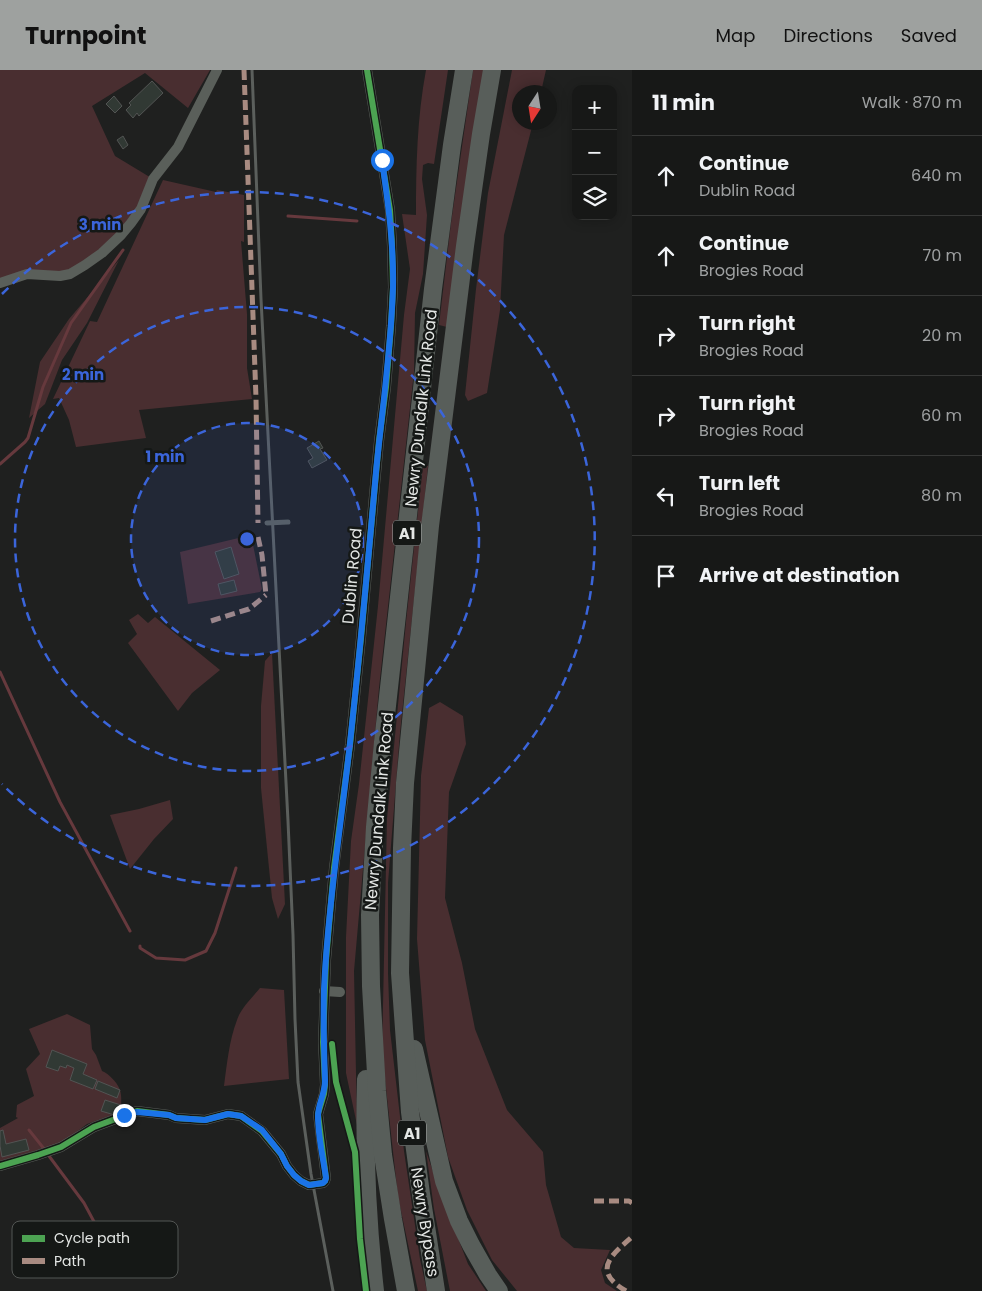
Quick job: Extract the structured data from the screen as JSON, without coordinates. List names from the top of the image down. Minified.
{"streets":{"highway":["Newry Dundalk Link Road","A1","Newry Bypass"],"street":["Dublin Road"]},"crossings":[["Newry Dundalk Link Road","Newry Bypass"]],"legend":["Cycle path","Path"],"north":"bottom","page":{"header":"Turnpoint","nav":["Map","Directions","Saved"],"heading":["11 min","Walk · 870 m"],"map_buttons":["+","−"],"list":[["Continue","Dublin Road","640 m"],["Continue","Brogies Road","70 m"],["Turn right","Brogies Road","20 m"],["Turn right","Brogies Road","60 m"],["Turn left","Brogies Road","80 m"],"Arrive at destination"]},"rings":["3 min","2 min","1 min"]}
